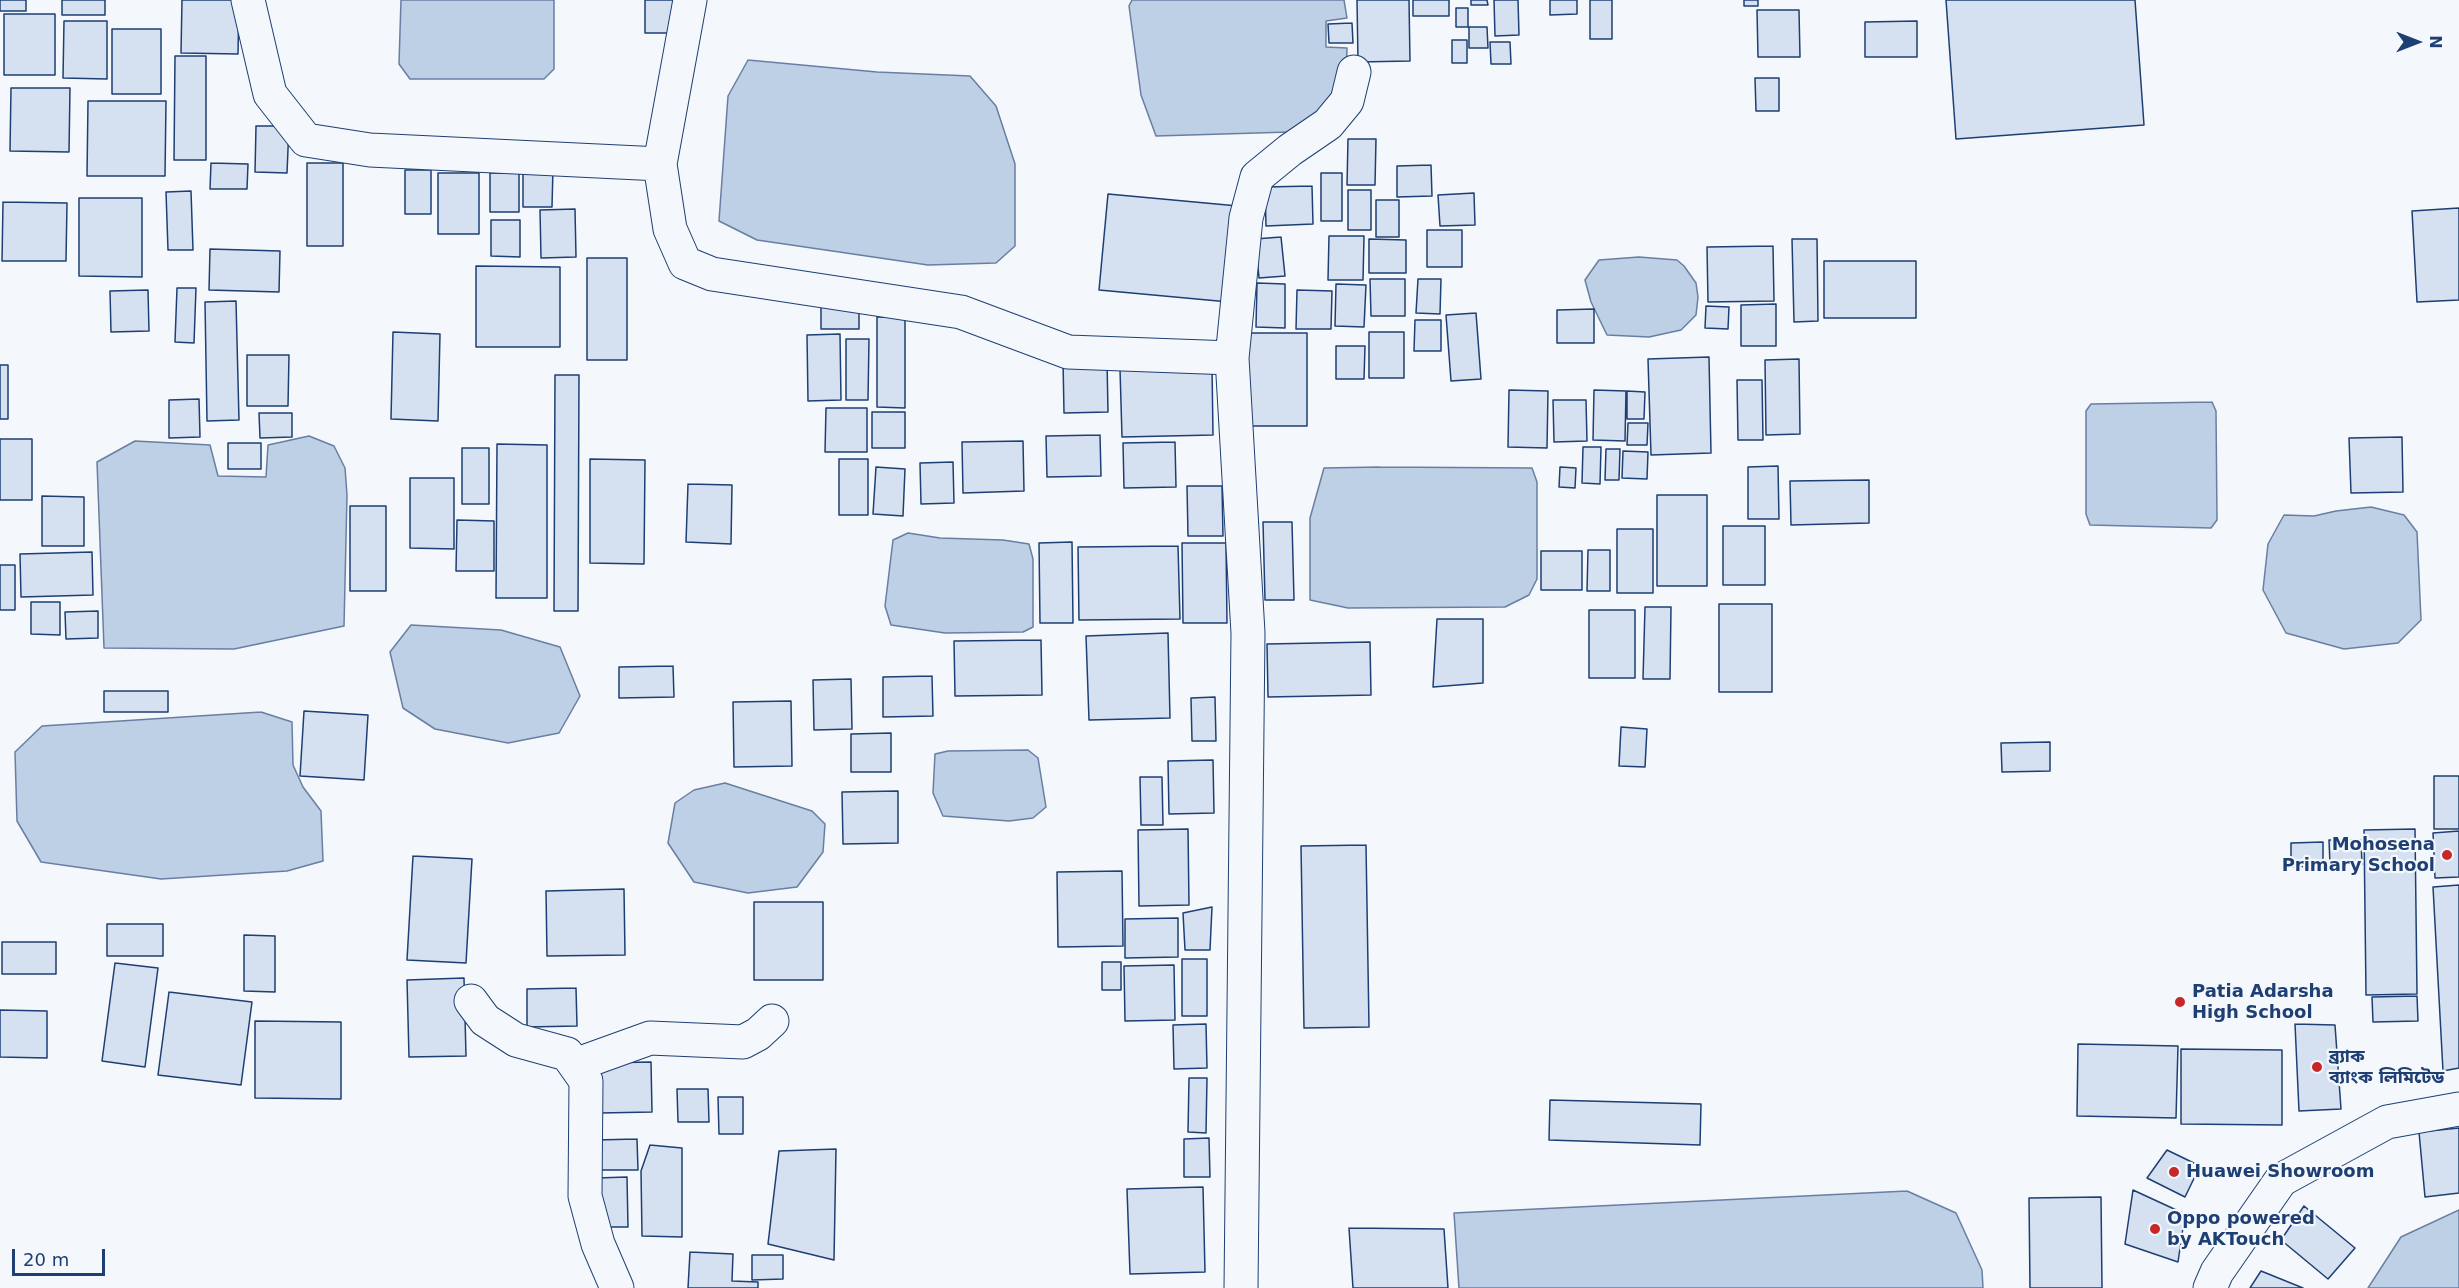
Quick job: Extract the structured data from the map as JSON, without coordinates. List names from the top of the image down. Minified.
{"places":["Mohosena Primary School","Patia Adarsha High School","ব্র্যাক ব্যাংক লিমিটেড","Huawei Showroom","Oppo powered by AKTouch"],"scale_bar":"20 m","north":"right"}
